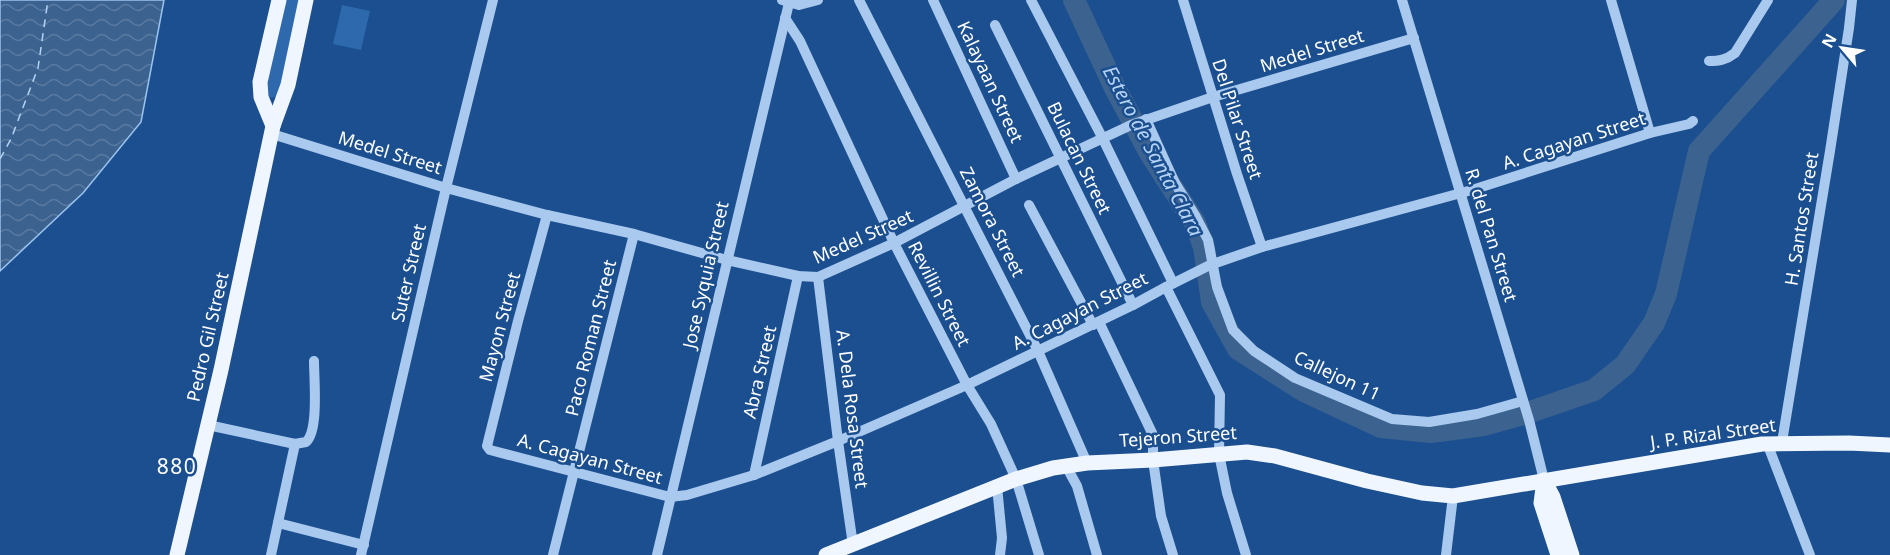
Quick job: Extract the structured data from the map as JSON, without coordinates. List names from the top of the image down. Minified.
{"streets":{"main road":["Pedro Gil Street","J. P. Rizal Street","Tejeron Street"],"street":["Medel Street","Kalayaan Street","Del Pilar Street","A. Cagayan Street","Bulacan Street","H. Santos Street","Zamora Street","R. del Pan Street","Suter Street","Jose Syquia Street","Revillin Street","Mayon Street","Paco Roman Street","Abra Street","Callejon 11","A. Dela Rosa Street"]},"crossings":[["Medel Street","Kalayaan Street"],["Medel Street","Del Pilar Street"],["Medel Street","Bulacan Street"],["Medel Street","Zamora Street"],["Medel Street","R. del Pan Street"],["Medel Street","Suter Street"],["Medel Street","Jose Syquia Street"],["Medel Street","Revillin Street"],["Medel Street","Mayon Street"],["Medel Street","Pedro Gil Street"],["Medel Street","Paco Roman Street"],["Medel Street","Abra Street"],["Medel Street","Callejon 11"],["Medel Street","A. Dela Rosa Street"],["Del Pilar Street","A. Cagayan Street"],["A. Cagayan Street","Bulacan Street"],["A. Cagayan Street","Zamora Street"],["A. Cagayan Street","R. del Pan Street"],["A. Cagayan Street","Jose Syquia Street"],["A. Cagayan Street","Revillin Street"],["A. Cagayan Street","Mayon Street"],["A. Cagayan Street","Paco Roman Street"],["A. Cagayan Street","Abra Street"],["A. Cagayan Street","Callejon 11"],["A. Cagayan Street","A. Dela Rosa Street"],["H. Santos Street","J. P. Rizal Street"],["Zamora Street","Tejeron Street"],["R. del Pan Street","Callejon 11"],["R. del Pan Street","J. P. Rizal Street"],["R. del Pan Street","Tejeron Street"],["Jose Syquia Street","Revillin Street"],["Revillin Street","Tejeron Street"],["A. Dela Rosa Street","Tejeron Street"],["J. P. Rizal Street","Tejeron Street"]],"districts":["880"],"water":["Estero de Santa Clara"],"north":"top left"}
